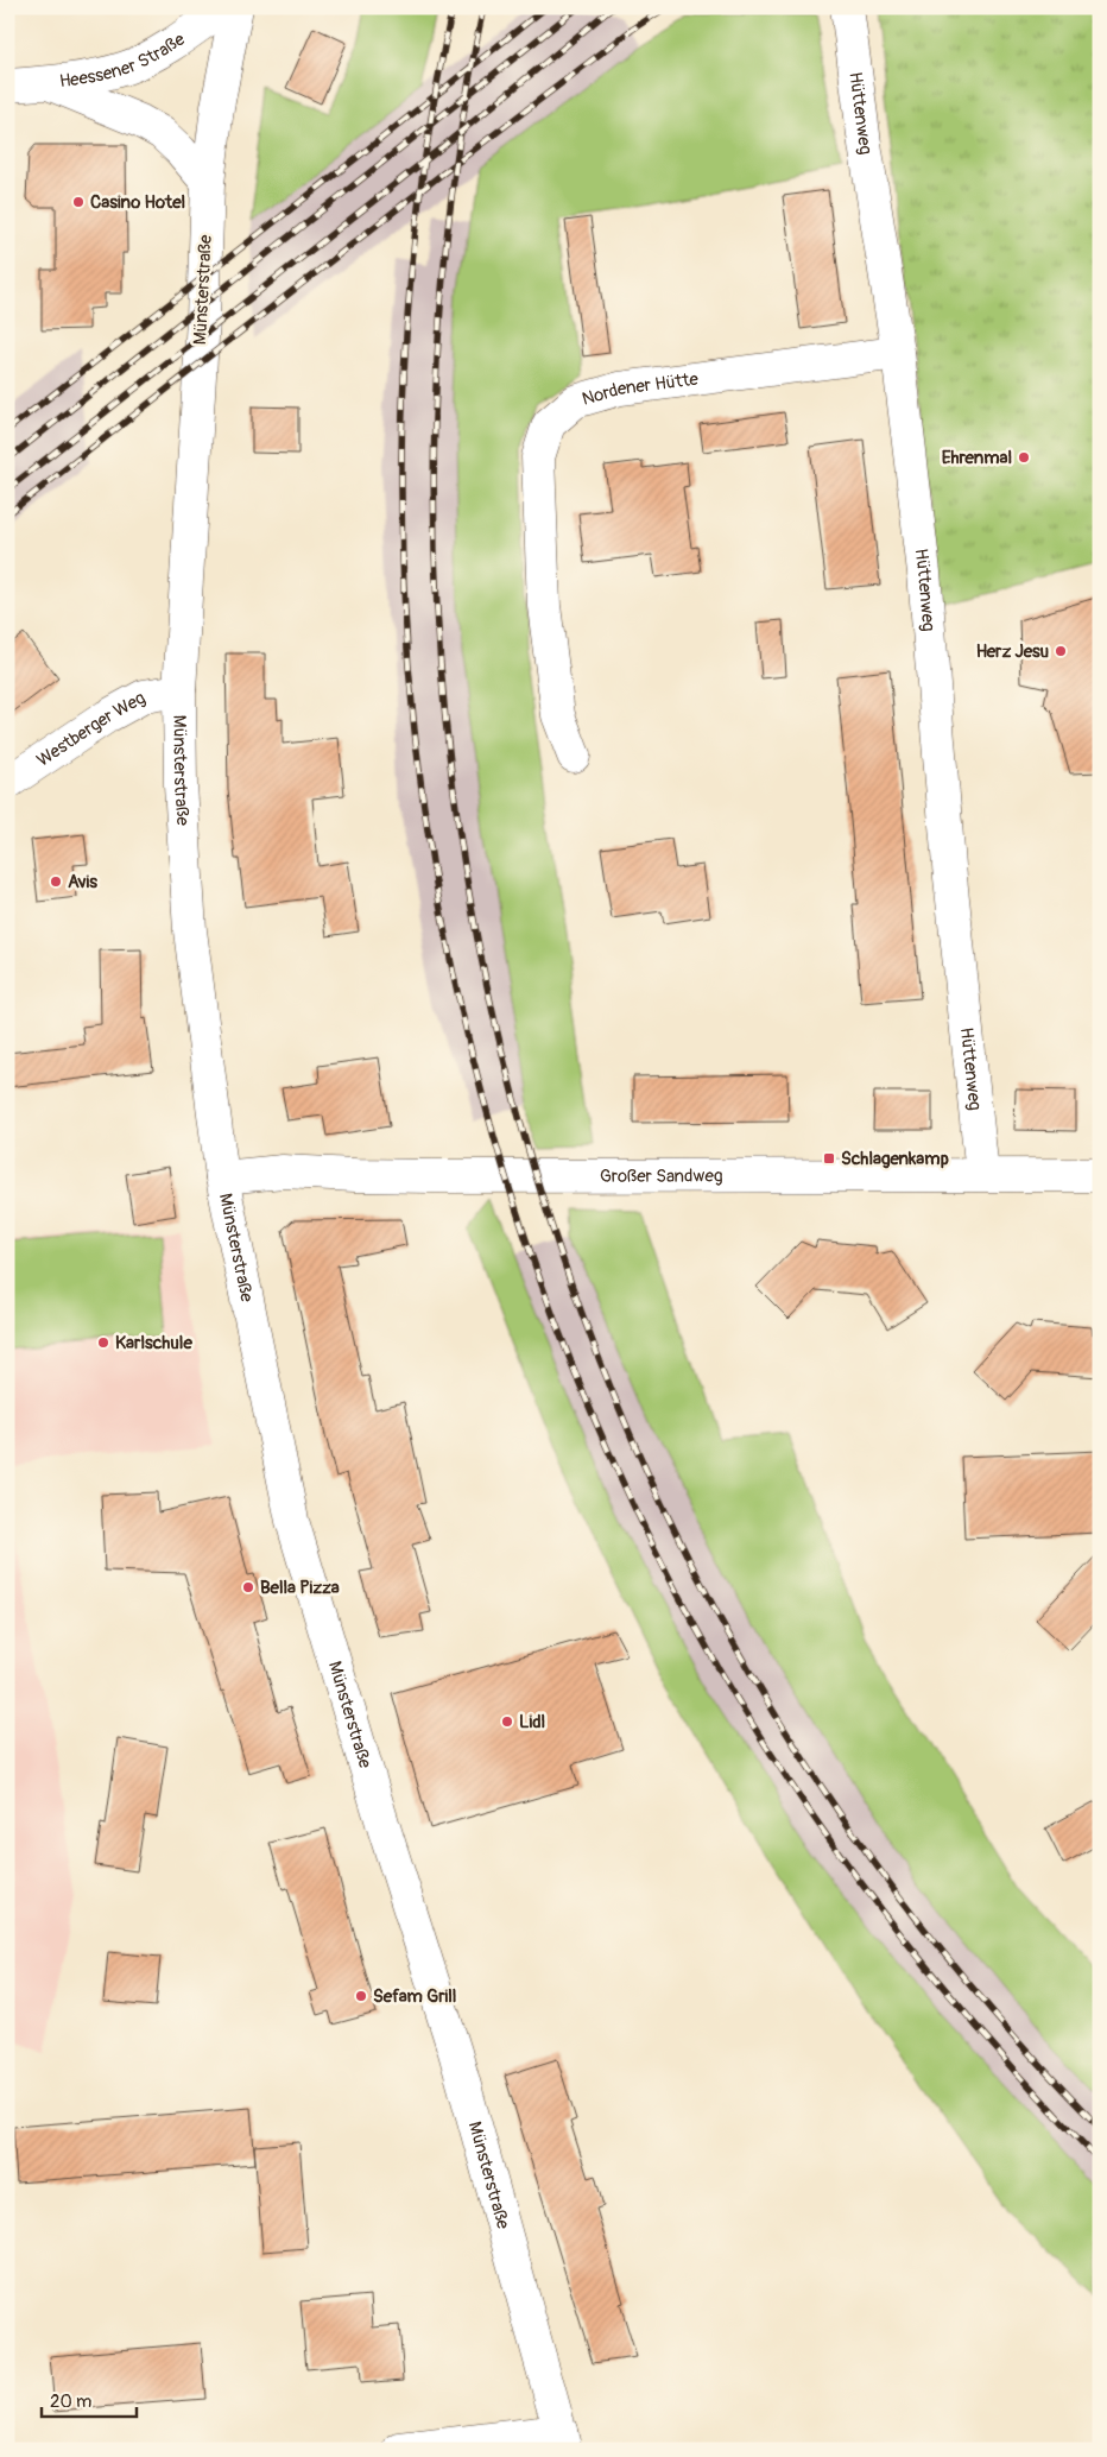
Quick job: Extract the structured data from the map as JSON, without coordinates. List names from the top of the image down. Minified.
{"streets":{"street":["Heessener Straße","Hüttenweg","Münsterstraße","Nordener Hütte","Westberger Weg","Großer Sandweg"]},"crossings":[["Hüttenweg","Nordener Hütte"],["Hüttenweg","Großer Sandweg"],["Münsterstraße","Westberger Weg"],["Münsterstraße","Großer Sandweg"]],"places":{"other":["Casino Hotel","Ehrenmal","Herz Jesu","Avis","Karlschule","Bella Pizza","Lidl","Sefam Grill"],"transit":["Schlagenkamp"]},"scale_bar":"20 m"}
